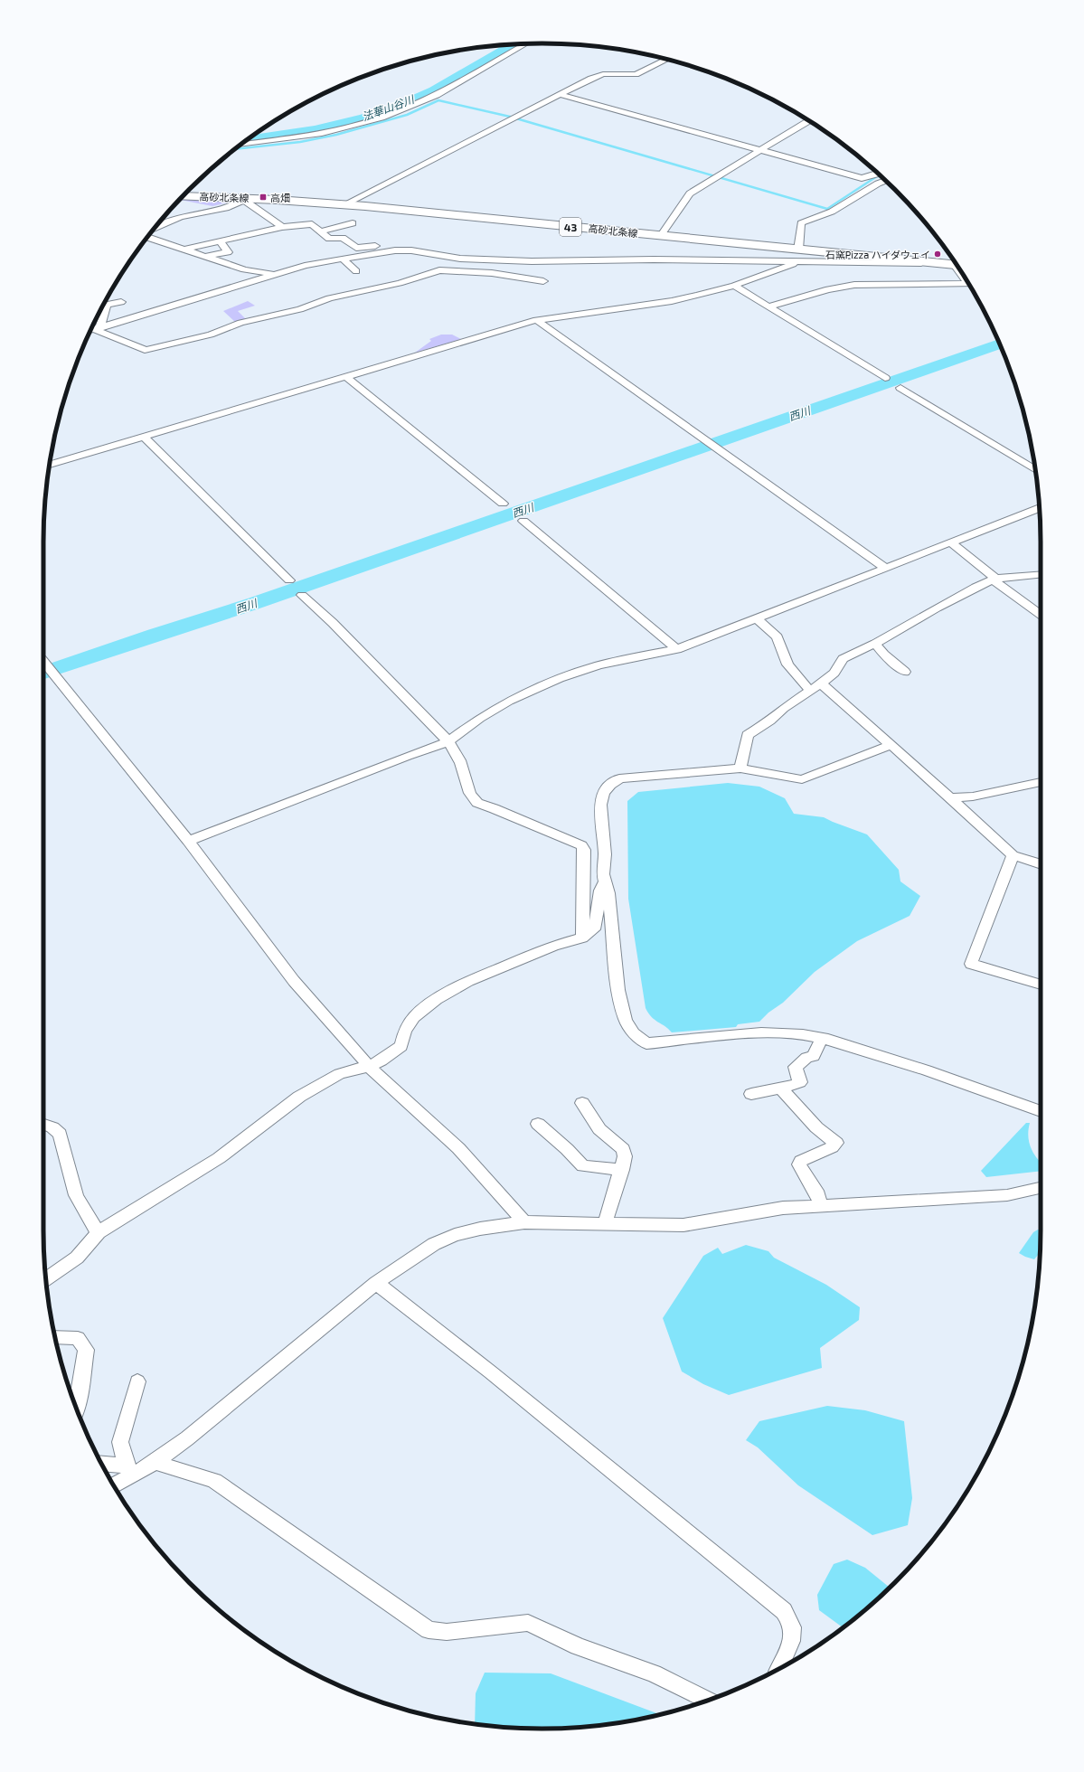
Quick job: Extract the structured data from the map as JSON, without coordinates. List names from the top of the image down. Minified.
{"streets":{"main road":["高砂北条線","43"]},"water":["法華山谷川","西川"],"places":{"transit":["高畑"],"other":["石窯Pizza ハイダウェイ"]}}
